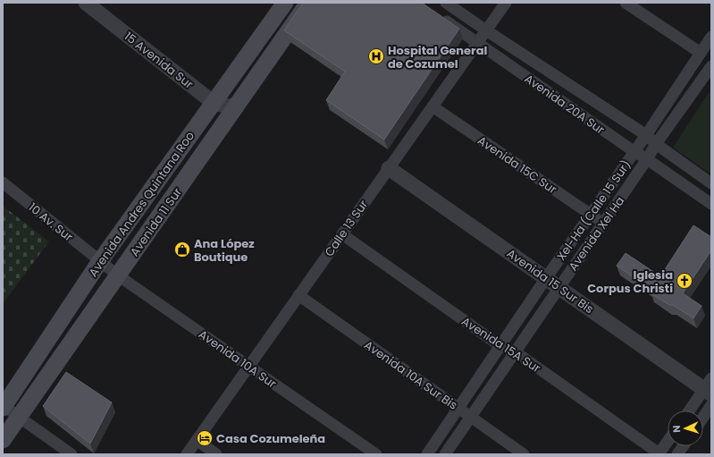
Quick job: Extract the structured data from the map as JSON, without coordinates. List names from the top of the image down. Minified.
{"streets":{"main road":["Avenida Andres Quintana Roo","Avenida 11 Sur"],"street":["15 Avenida Sur","Avenida 20A Sur","Avenida 15C Sur","Xel-Ha (Calle 15 Sur)","10 Av. Sur","Calle 13 Sur","Avenida Xel Ha","Avenida 15 Sur Bis","Avenida 15A Sur","Avenida 10A Sur","Avenida 10A Sur Bis"]},"crossings":[["15 Avenida Sur","Avenida Andres Quintana Roo"],["15 Avenida Sur","Avenida 11 Sur"],["Avenida 20A Sur","Xel-Ha (Calle 15 Sur)"],["Avenida 20A Sur","Calle 13 Sur"],["Avenida 20A Sur","Avenida Xel Ha"],["Avenida 15C Sur","Xel-Ha (Calle 15 Sur)"],["Avenida 15C Sur","Calle 13 Sur"],["Avenida 15C Sur","Avenida Xel Ha"],["Avenida Andres Quintana Roo","10 Av. Sur"],["Avenida Andres Quintana Roo","Avenida 10A Sur"],["Xel-Ha (Calle 15 Sur)","Avenida 15 Sur Bis"],["Xel-Ha (Calle 15 Sur)","Avenida 15A Sur"],["Xel-Ha (Calle 15 Sur)","Avenida 10A Sur Bis"],["10 Av. Sur","Avenida 10A Sur"],["Avenida 11 Sur","Avenida 10A Sur"],["Calle 13 Sur","Avenida 15 Sur Bis"],["Calle 13 Sur","Avenida 15A Sur"],["Calle 13 Sur","Avenida 10A Sur"],["Calle 13 Sur","Avenida 10A Sur Bis"],["Avenida Xel Ha","Avenida 15 Sur Bis"],["Avenida Xel Ha","Avenida 15A Sur"],["Avenida Xel Ha","Avenida 10A Sur Bis"]],"places":{"hospital":["Hospital General de Cozumel"],"shop":["Ana López Boutique"],"church":["Iglesia Corpus Christi"],"hotel":["Casa Cozumeleña"]},"north":"left"}
